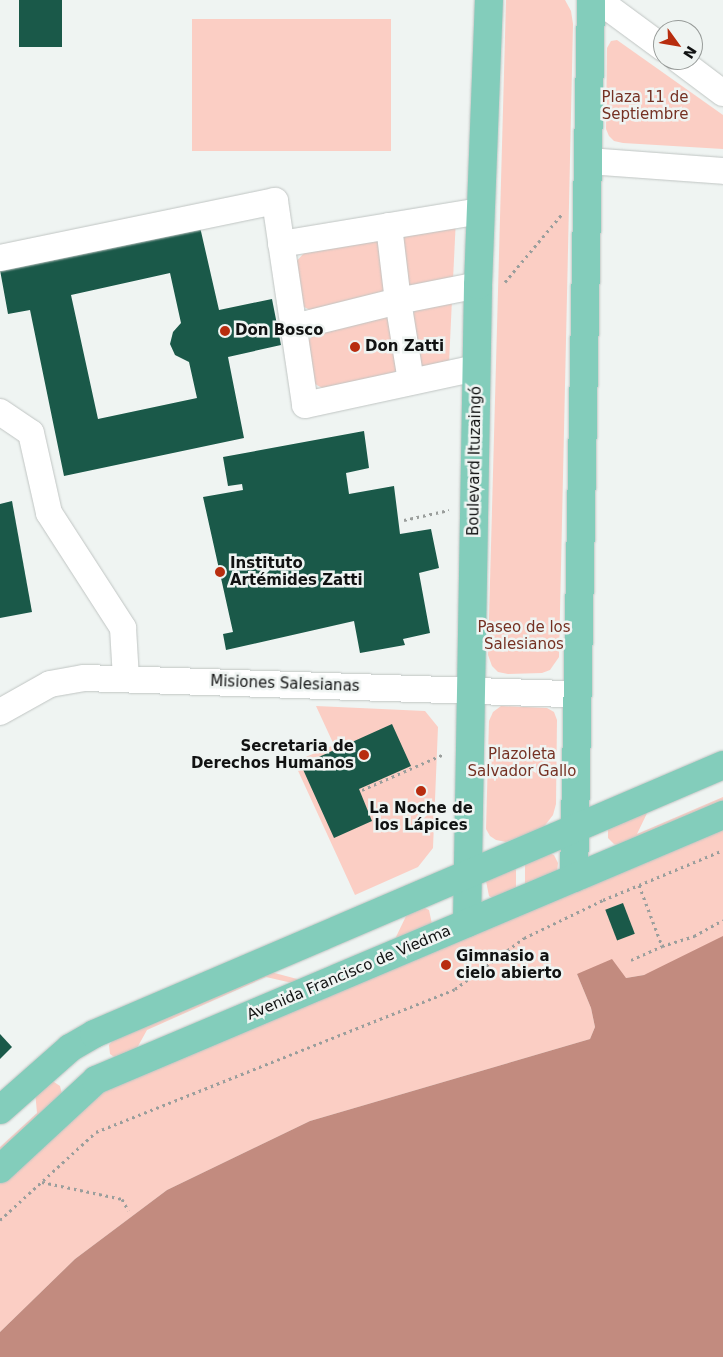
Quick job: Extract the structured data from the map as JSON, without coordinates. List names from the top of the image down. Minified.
{"streets":{"main road":["Boulevard Ituzaingó","Avenida Francisco de Viedma"],"street":["Misiones Salesianas"]},"crossings":[["Boulevard Ituzaingó","Misiones Salesianas"],["Boulevard Ituzaingó","Avenida Francisco de Viedma"]],"parks":["Plaza 11 de Septiembre","Paseo de los Salesianos","Plazoleta Salvador Gallo"],"places":["Don Bosco","Don Zatti","Instituto Artémides Zatti","Secretaria de Derechos Humanos","La Noche de los Lápices","Gimnasio a cielo abierto"],"north":"bottom right"}
